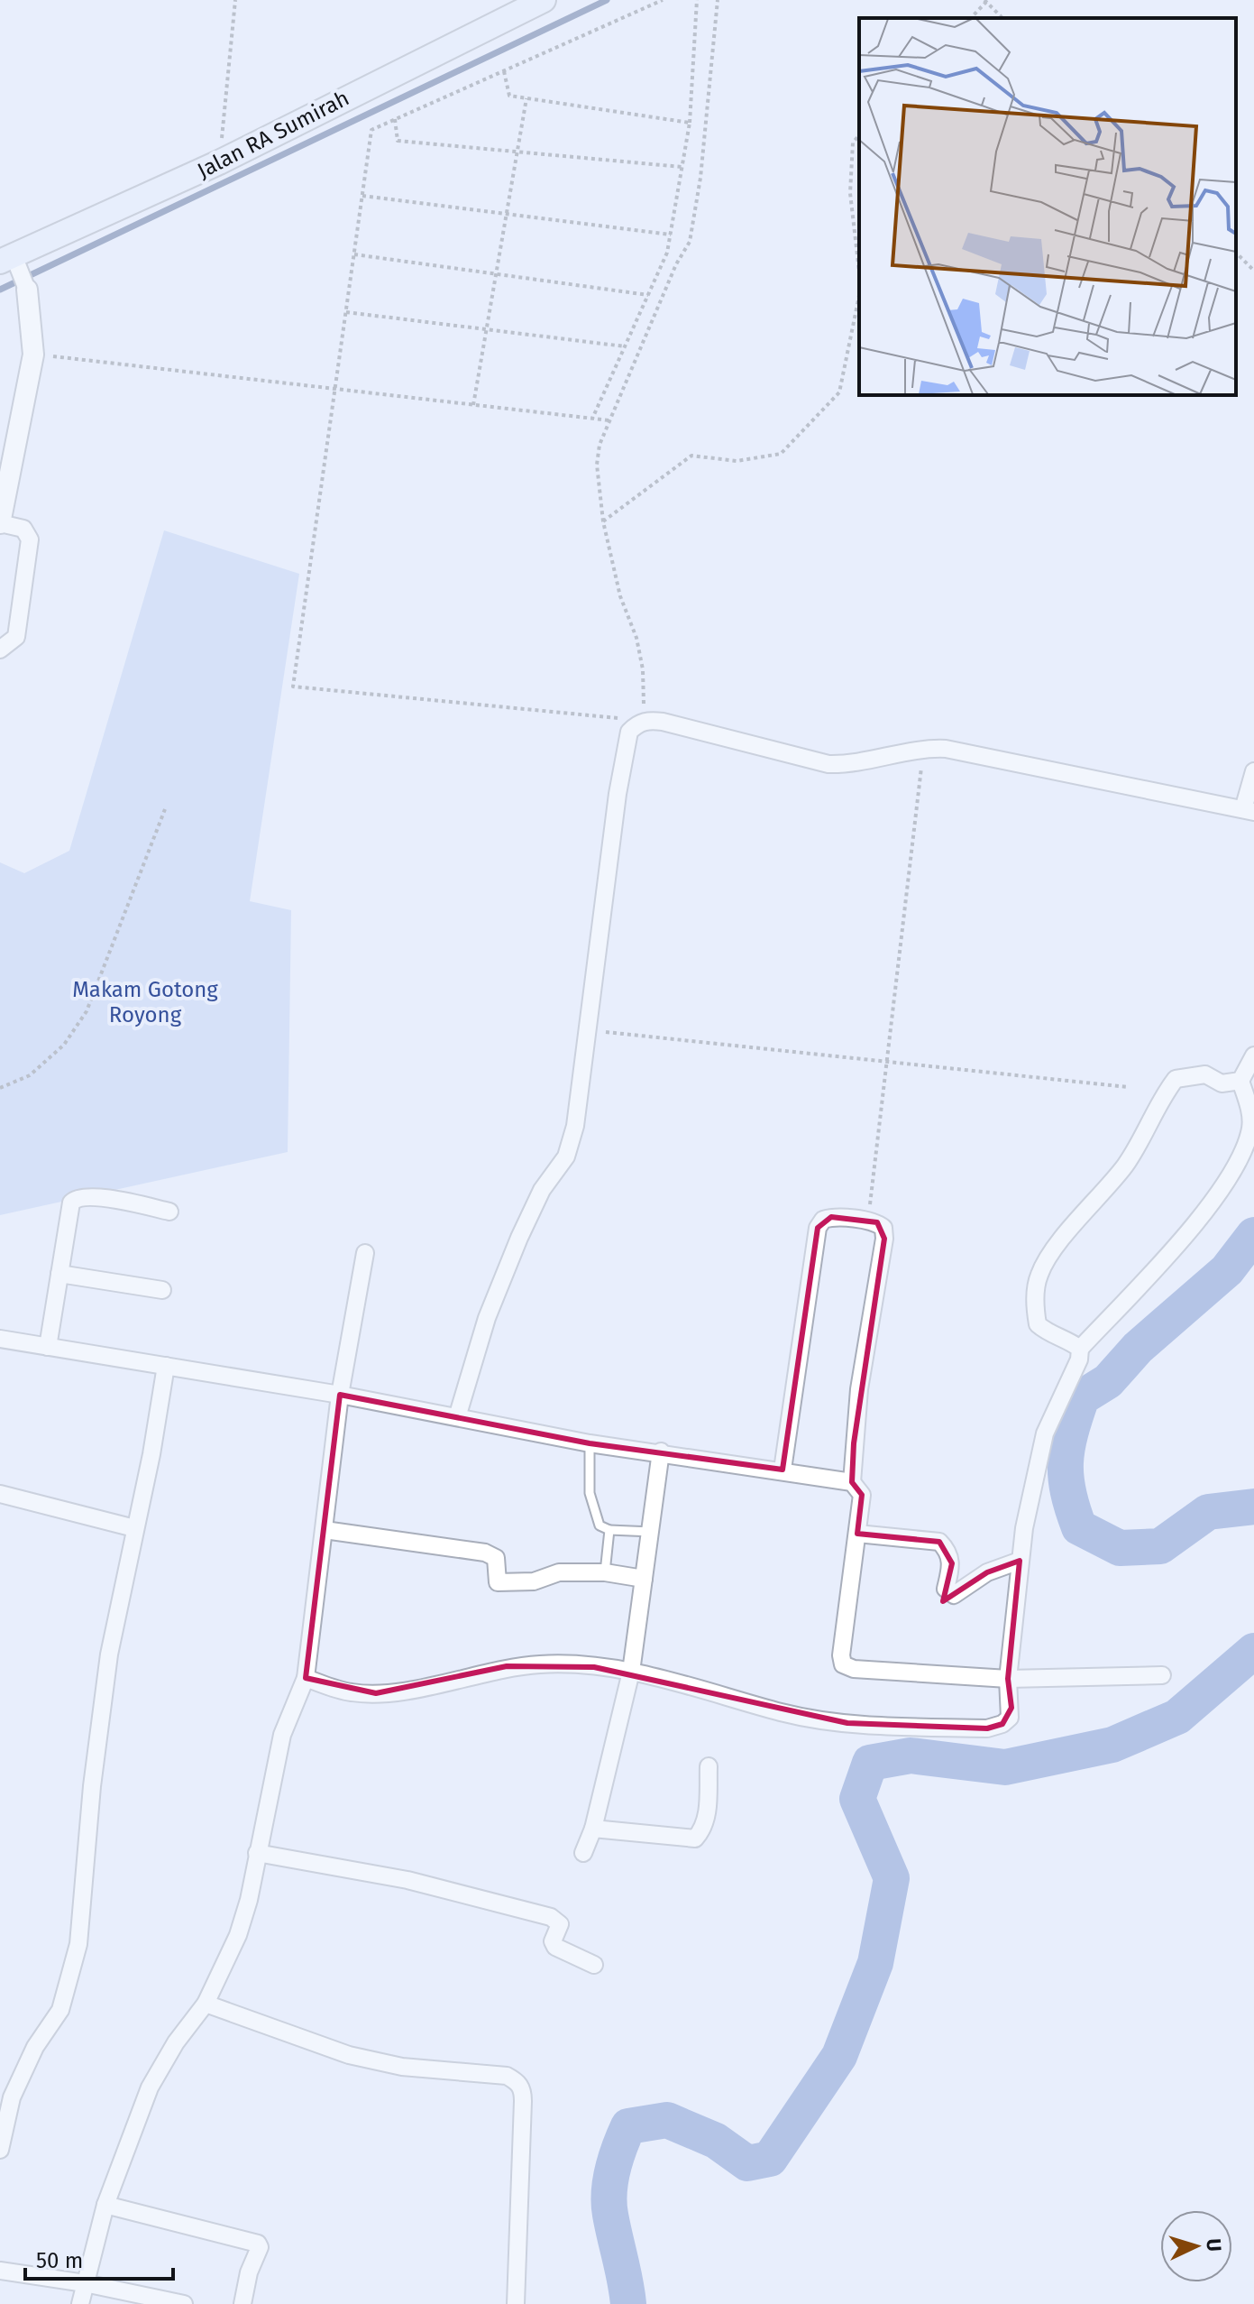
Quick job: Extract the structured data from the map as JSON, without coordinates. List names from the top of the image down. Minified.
{"streets":{"main road":["Jalan RA Sumirah"]},"parks":["Makam Gotong Royong"],"scale_bar":"50 m","north":"right"}
